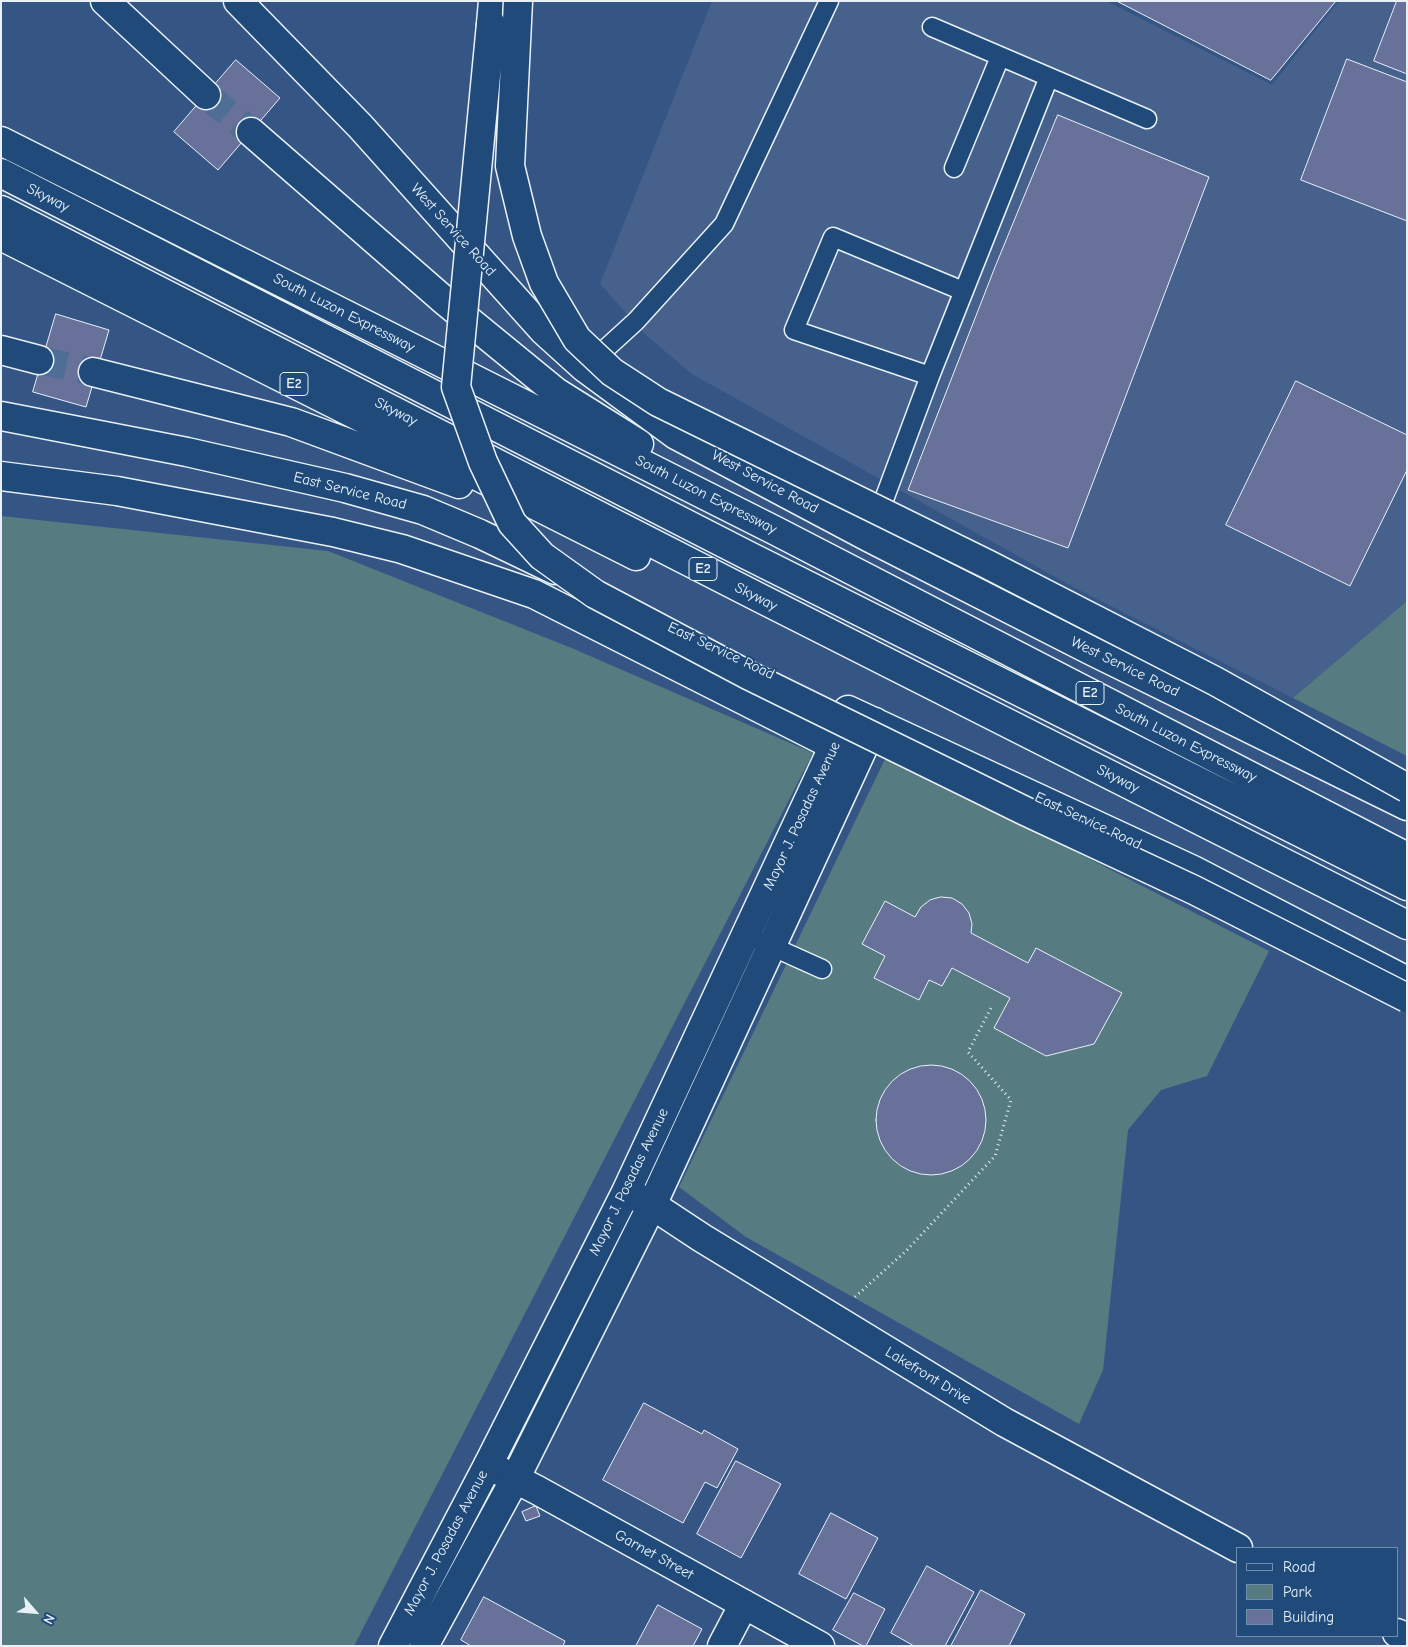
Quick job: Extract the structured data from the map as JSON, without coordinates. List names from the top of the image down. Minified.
{"streets":{"main road":["Skyway","West Service Road","South Luzon Expressway","E2","East Service Road","Mayor J. Posadas Avenue","Lakefront Drive","Garnet Street"]},"crossings":[["East Service Road","Mayor J. Posadas Avenue"],["Mayor J. Posadas Avenue","Lakefront Drive"],["Mayor J. Posadas Avenue","Garnet Street"]],"legend":["Road","Park","Building"],"north":"bottom right"}
